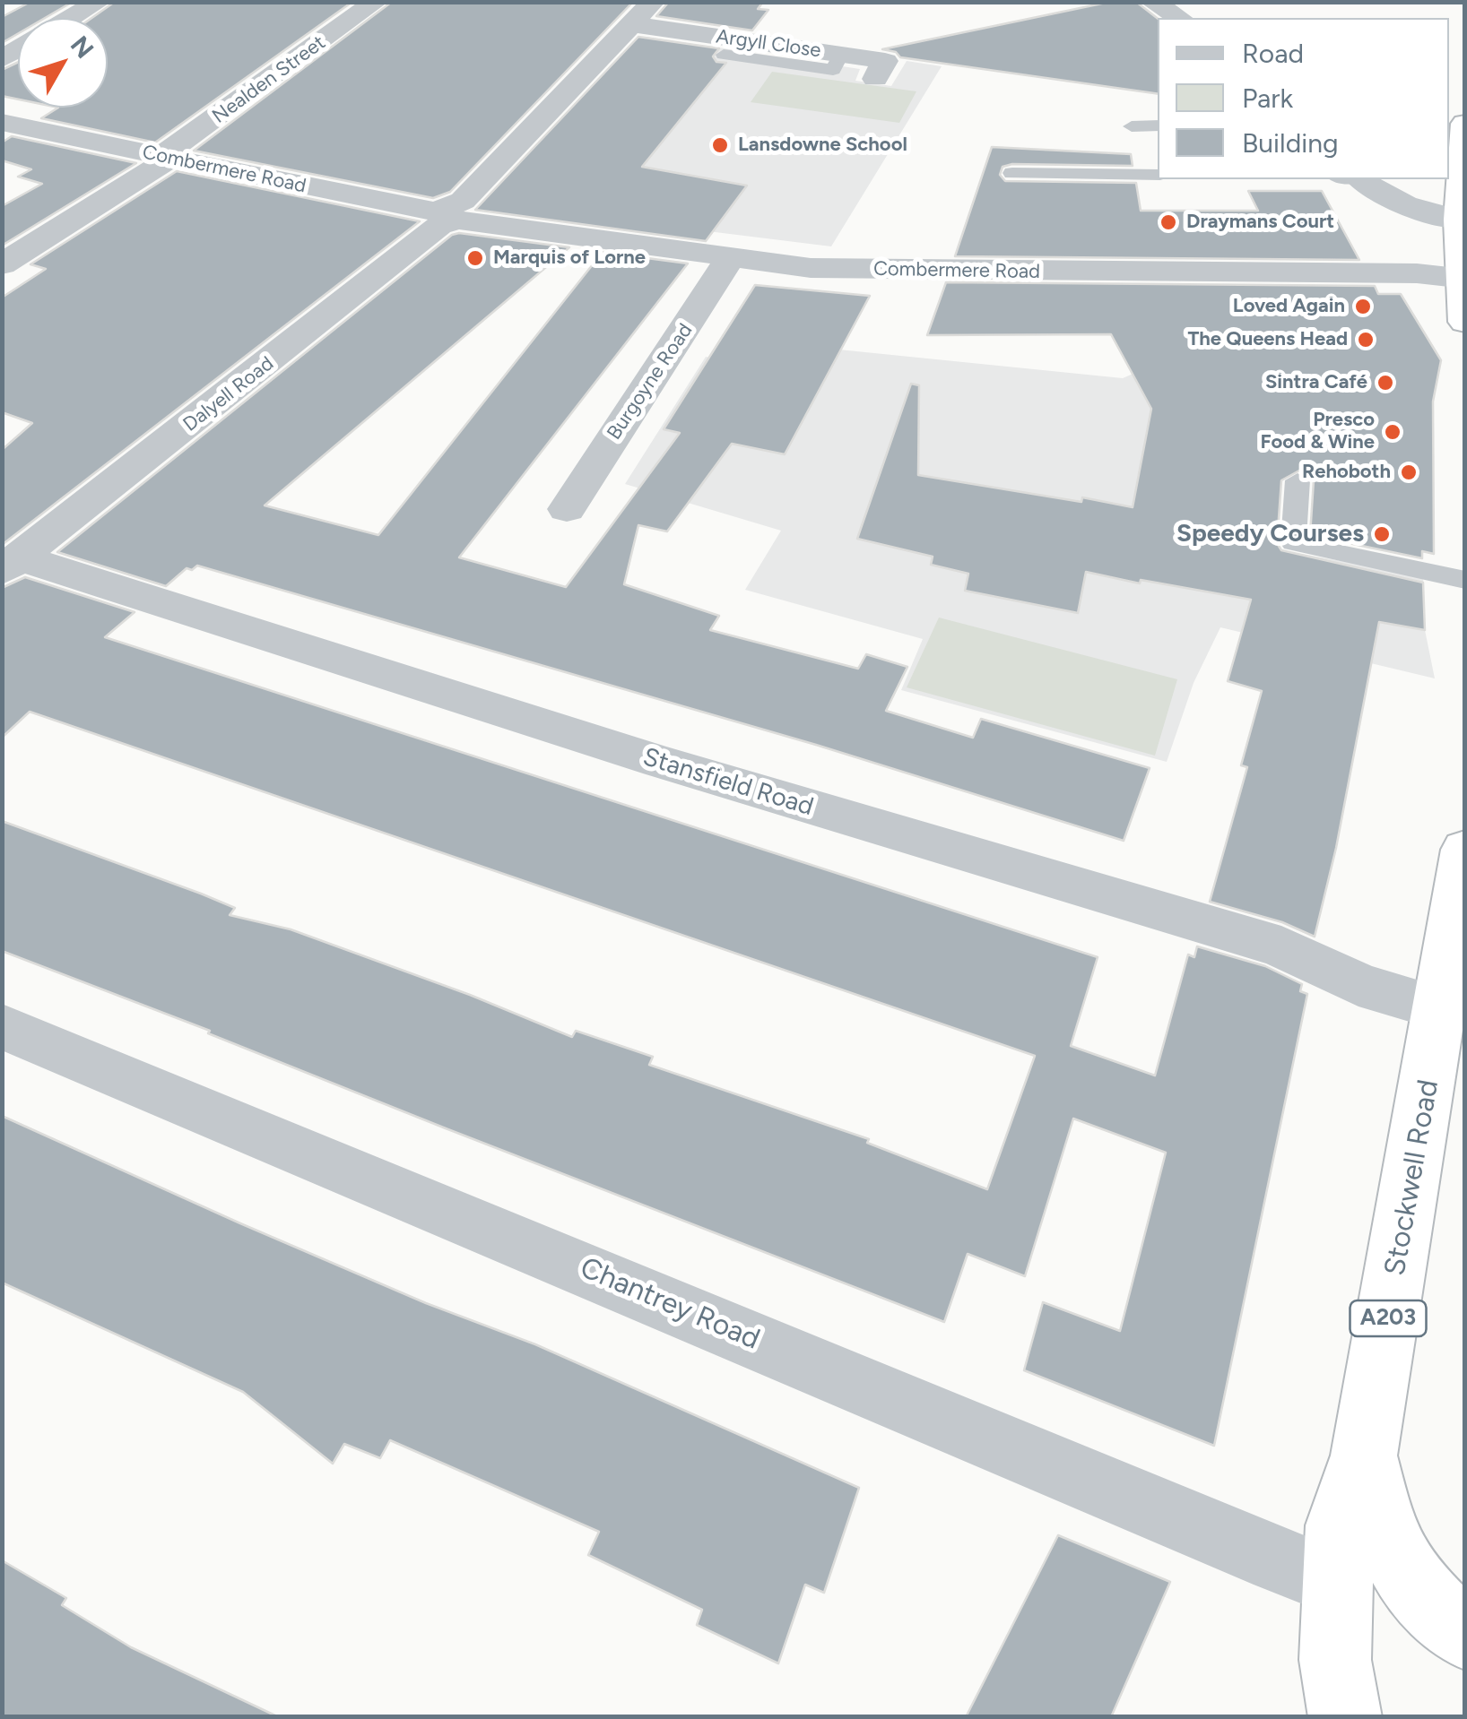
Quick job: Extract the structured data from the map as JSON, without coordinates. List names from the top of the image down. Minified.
{"streets":{"highway":["Stockwell Road","A203"],"street":["Argyll Close","Nealden Street","Combermere Road","Burgoyne Road","Dalyell Road","Stansfield Road","Chantrey Road"]},"crossings":[["Argyll Close","Dalyell Road"],["Nealden Street","Combermere Road"],["Combermere Road","Burgoyne Road"],["Combermere Road","Dalyell Road"],["Dalyell Road","Stansfield Road"],["Stansfield Road","Stockwell Road"],["Stockwell Road","Chantrey Road"],["Stockwell Road","A203"]],"places":["Lansdowne School","Draymans Court","Marquis of Lorne","Loved Again","The Queens Head","Sintra Café","Presco Food & Wine","Rehoboth","Speedy Courses"],"legend":["Road","Park","Building"],"north":"top right"}
